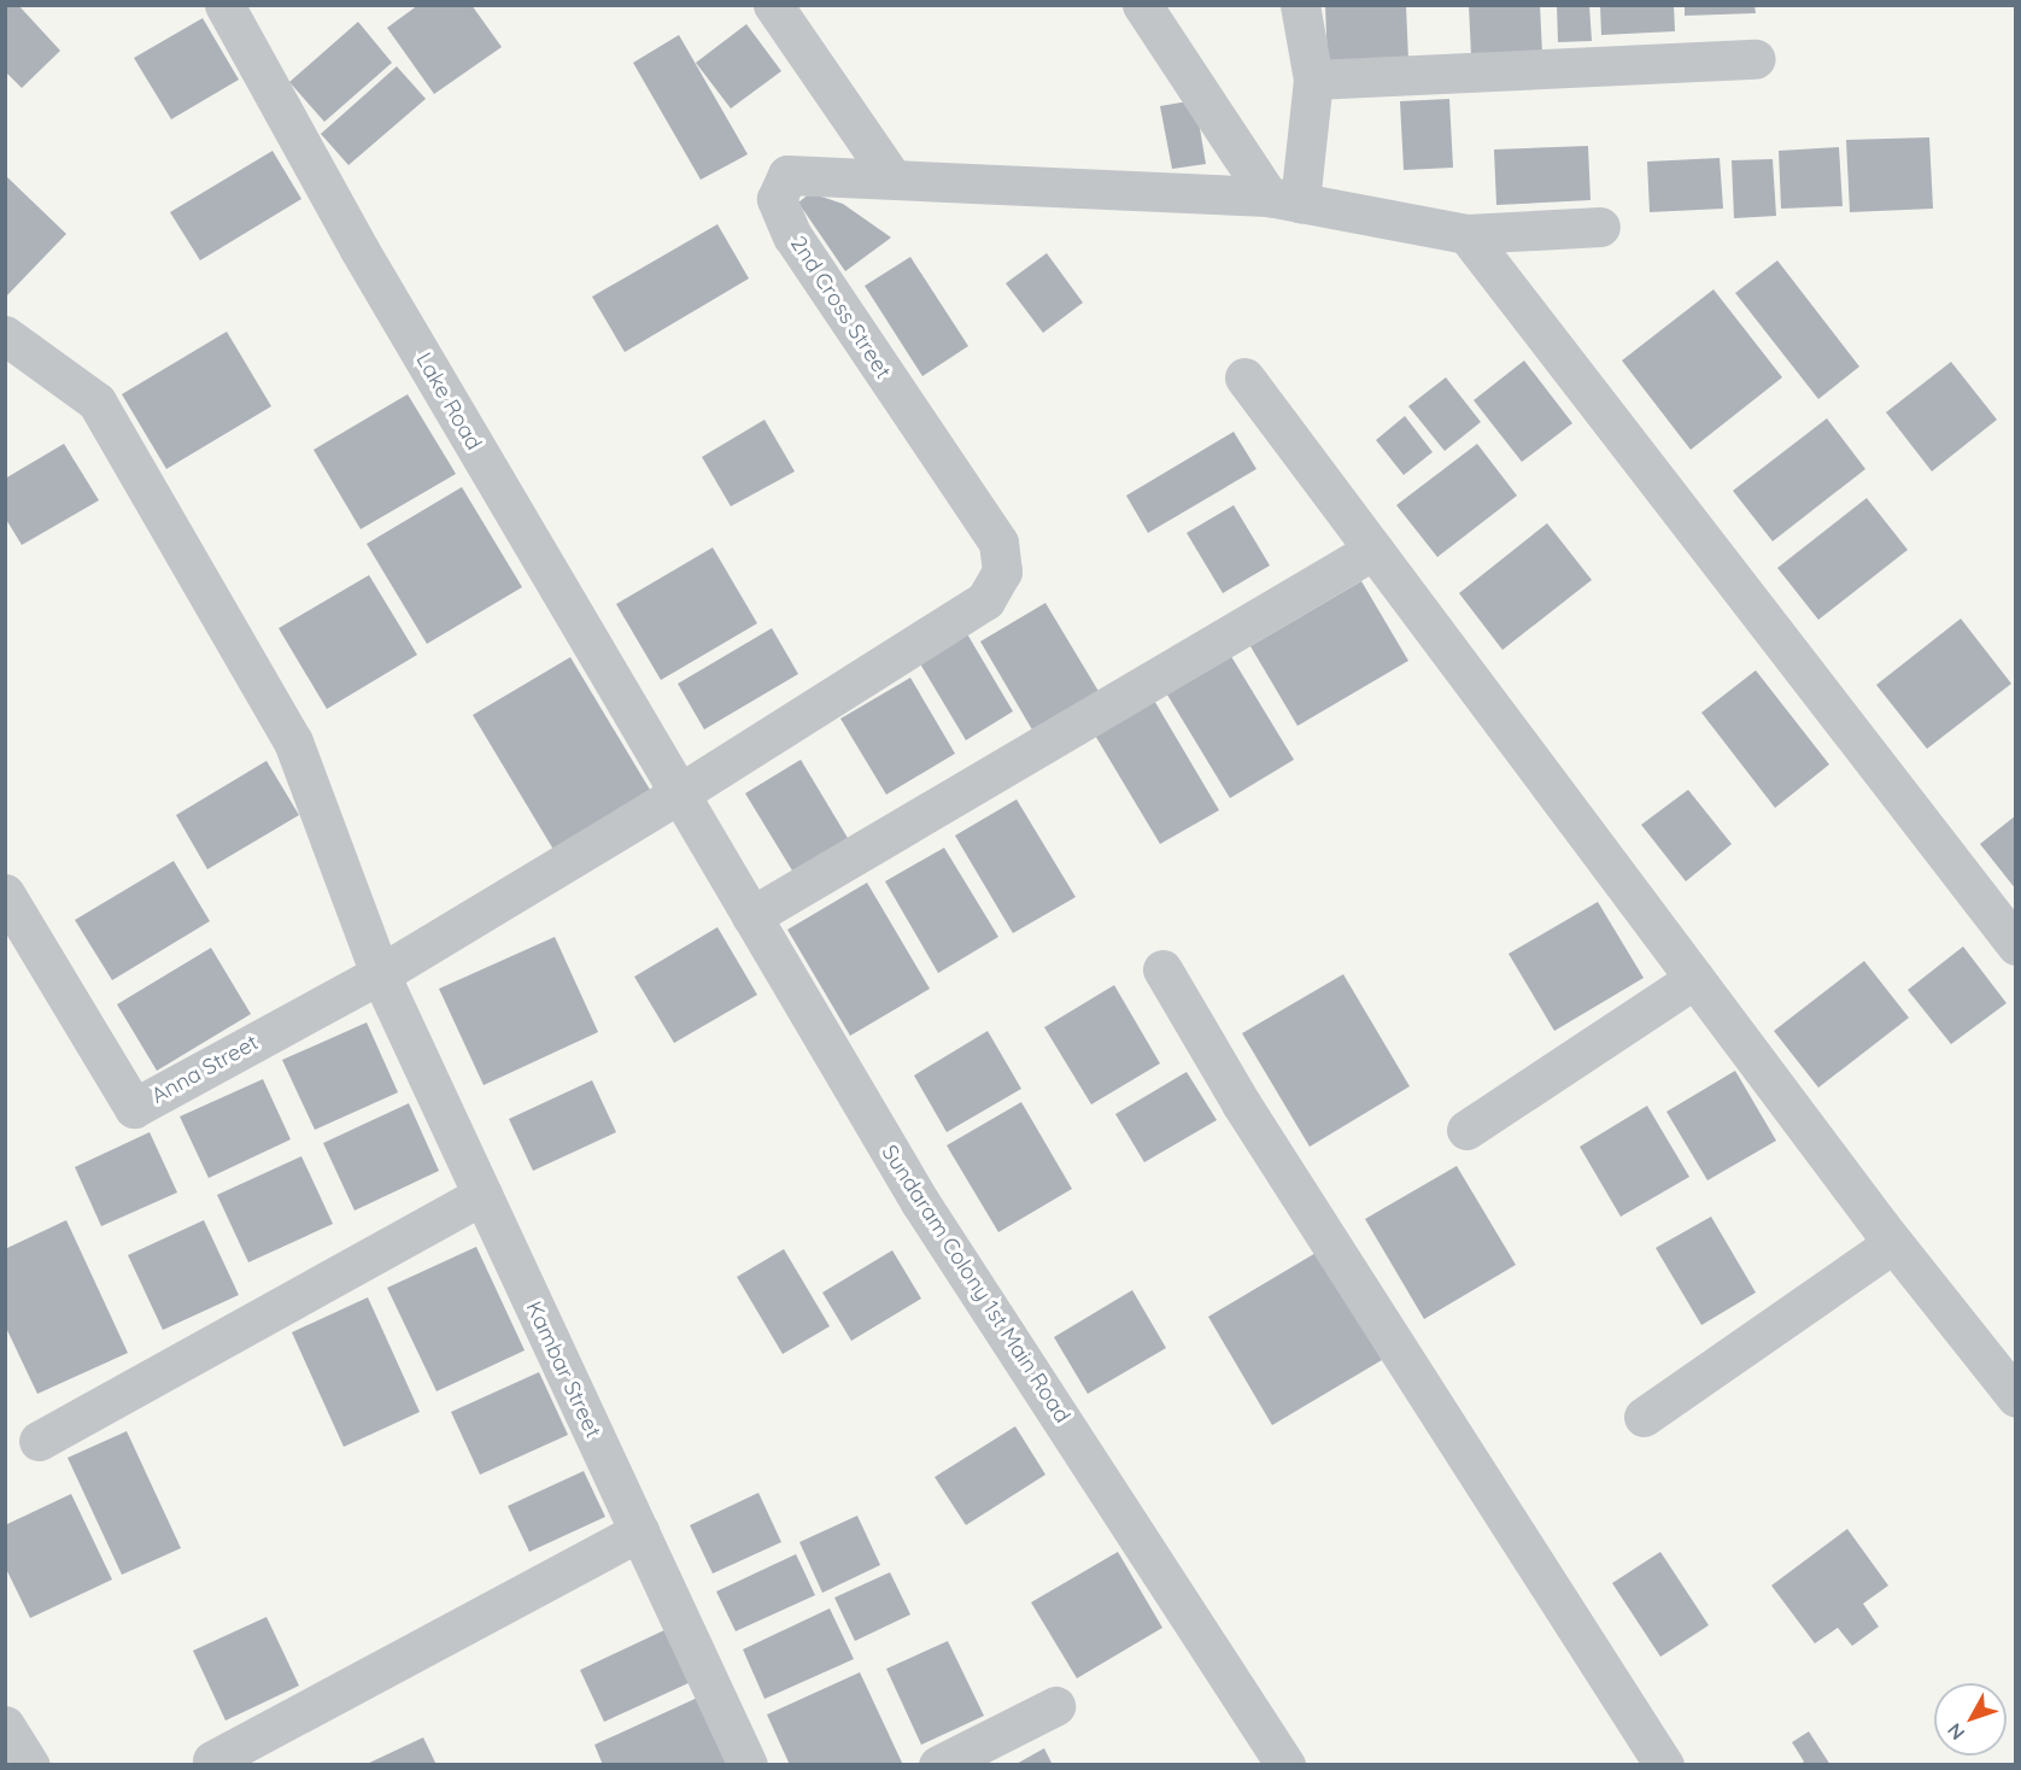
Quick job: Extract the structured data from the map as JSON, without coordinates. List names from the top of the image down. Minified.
{"streets":{"street":["2nd Cross Street","Lake Road","Anna Street","Sundaram Colony 1st Main Road","Kambar Street"]},"crossings":[["2nd Cross Street","Lake Road"],["2nd Cross Street","Sundaram Colony 1st Main Road"],["Lake Road","Sundaram Colony 1st Main Road"],["Anna Street","Kambar Street"]],"north":"bottom left"}
